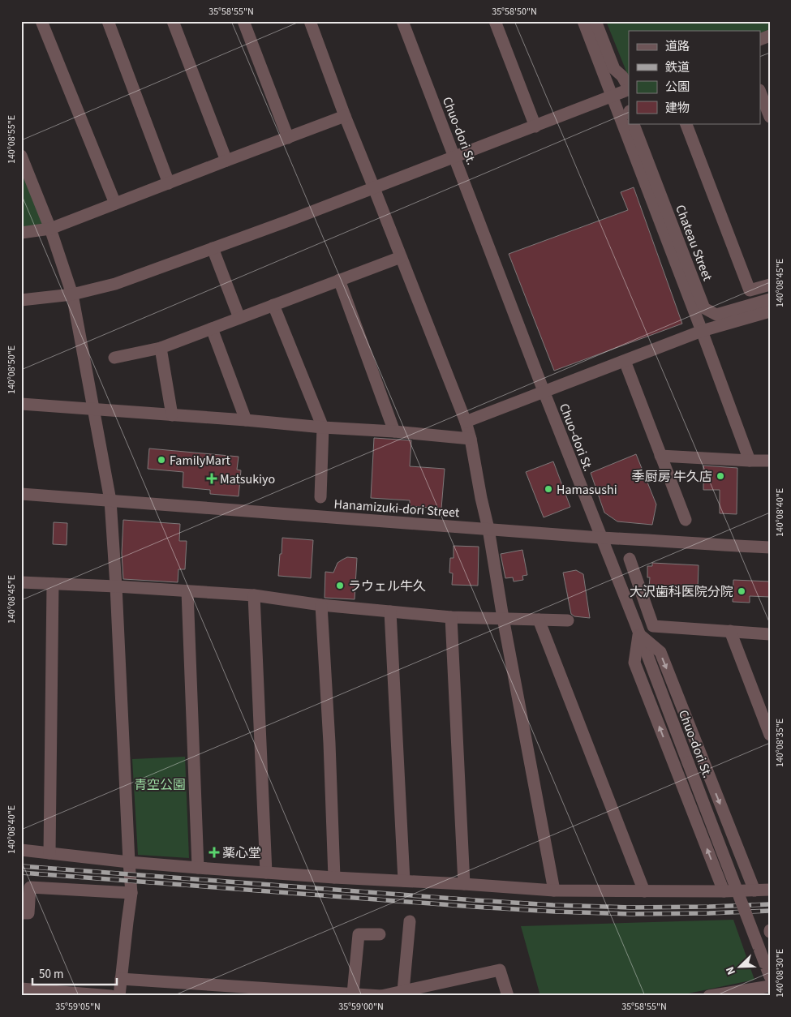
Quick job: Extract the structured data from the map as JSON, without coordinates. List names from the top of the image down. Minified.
{"streets":{"street":["Chuo-dori St.","Chateau Street","Hanamizuki-dori Street"]},"crossings":[["Chuo-dori St.","Hanamizuki-dori Street"]],"parks":["青空公園"],"places":{"other":["FamilyMart","季厨房 牛久店","Hamasushi","ラウェル牛久","大沢歯科医院分院"],"health":["Matsukiyo","薬心堂"]},"legend":["道路","鉄道","公園","建物"],"scale_bar":"50 m","north":"bottom left","coordinates":["35°58'55\"N","35°58'50\"N","140°08'55\"E","140°08'45\"E","140°08'50\"E","140°08'40\"E","140°08'35\"E","140°08'30\"E","35°59'05\"N","35°59'00\"N"]}
